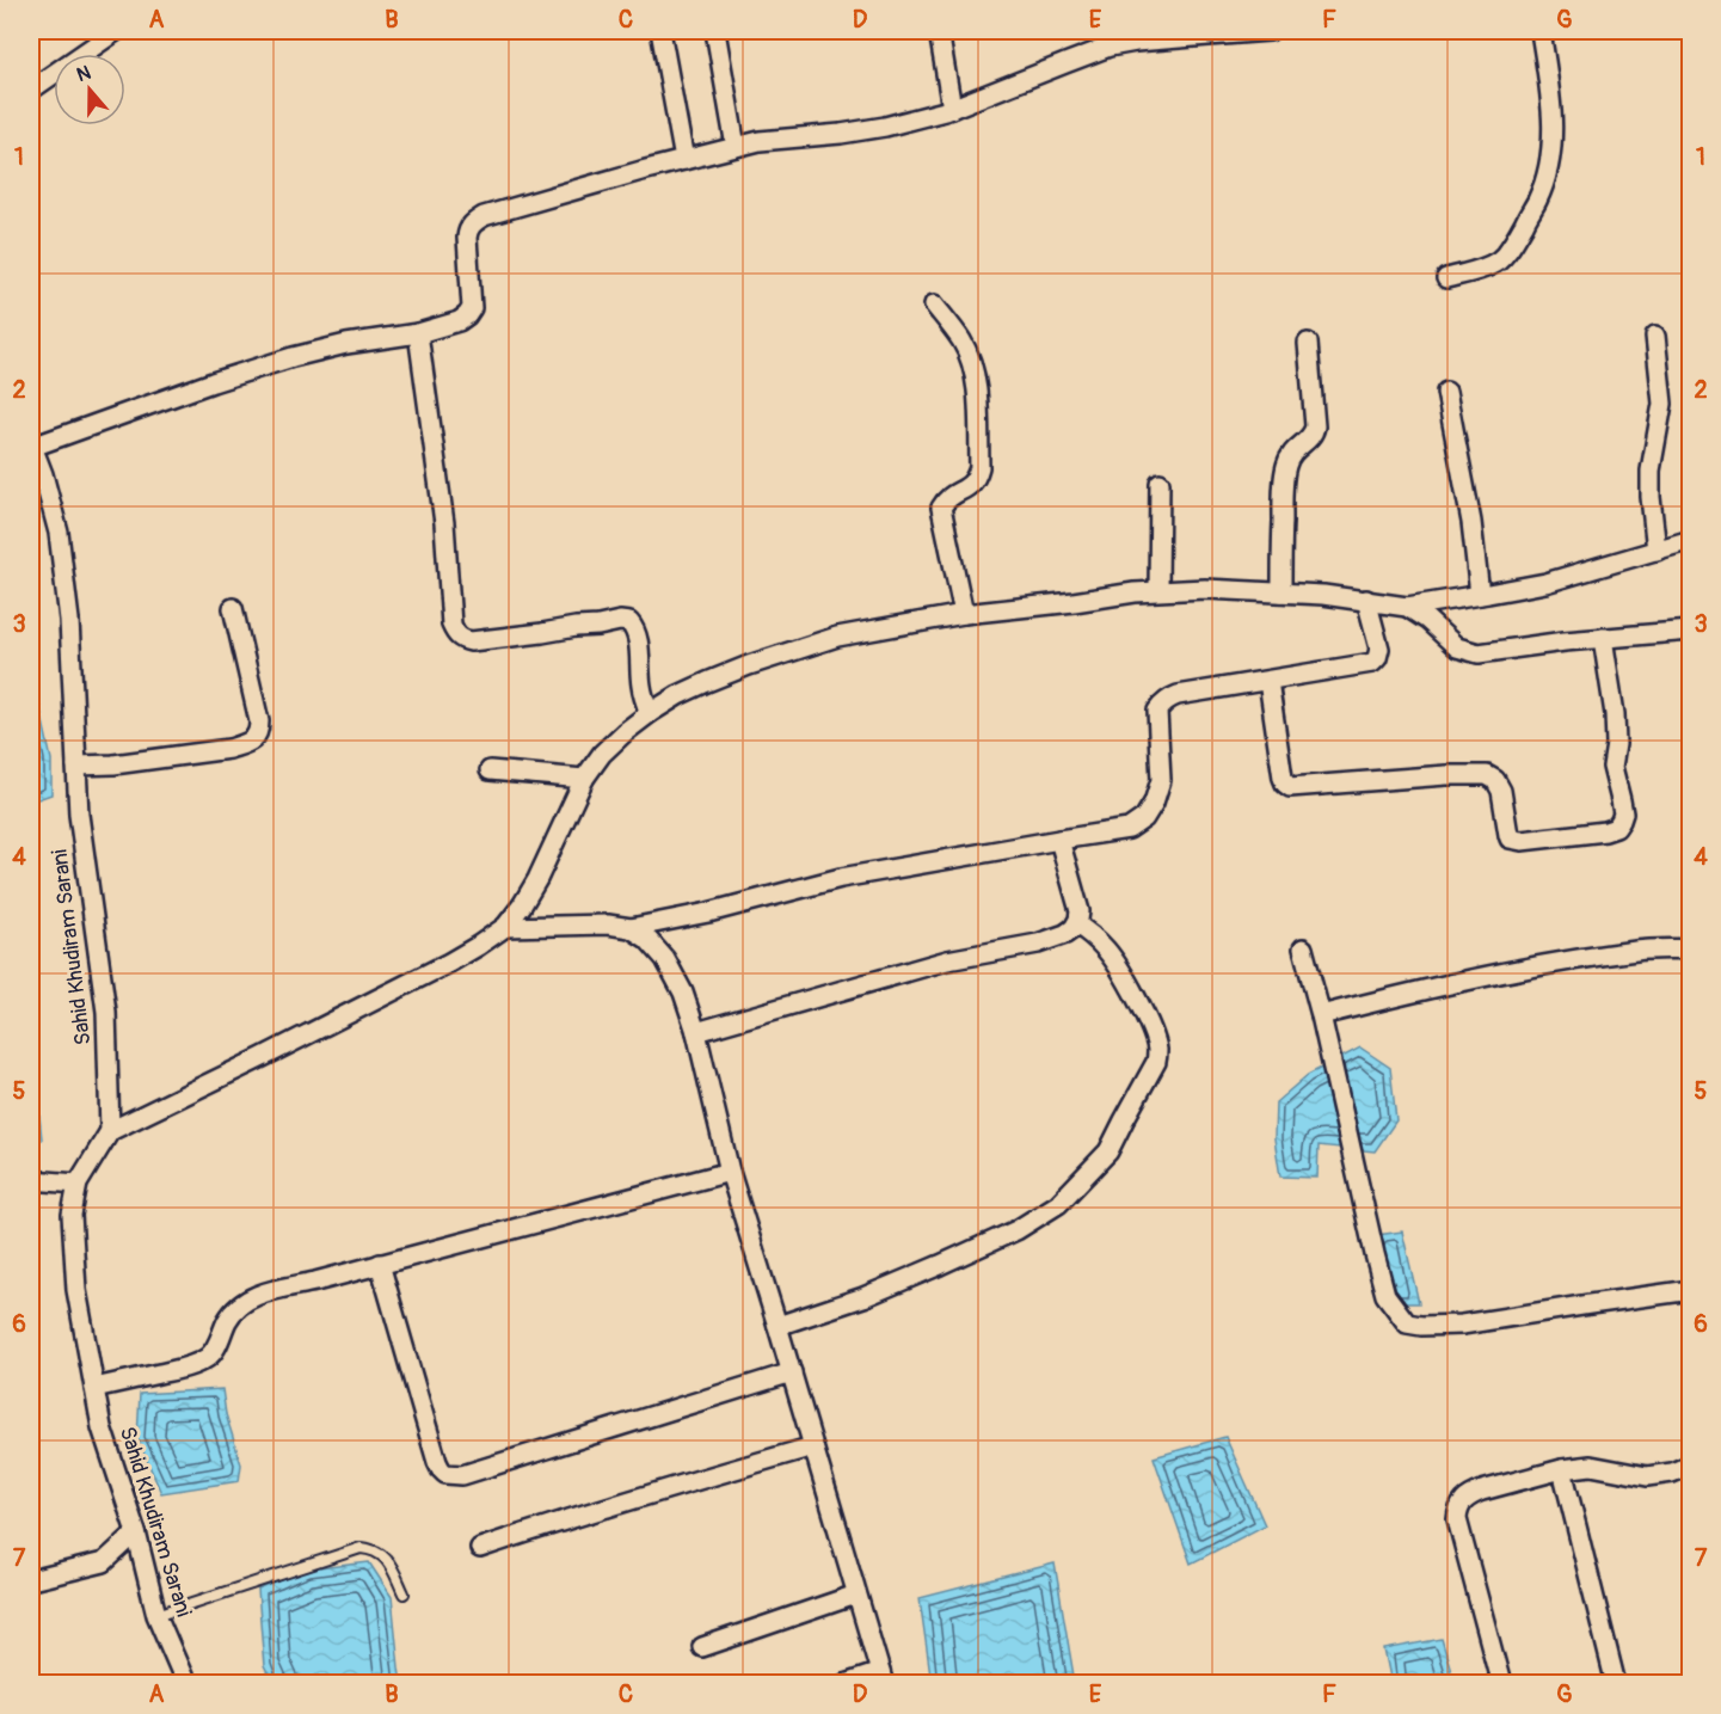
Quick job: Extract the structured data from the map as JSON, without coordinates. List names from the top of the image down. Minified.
{"streets":{"street":["Sahid Khudiram Sarani"]},"north":"top","grid":{"columns":["A","B","C","D","E","F","G"],"rows":["1","2","3","4","5","6","7"]}}
